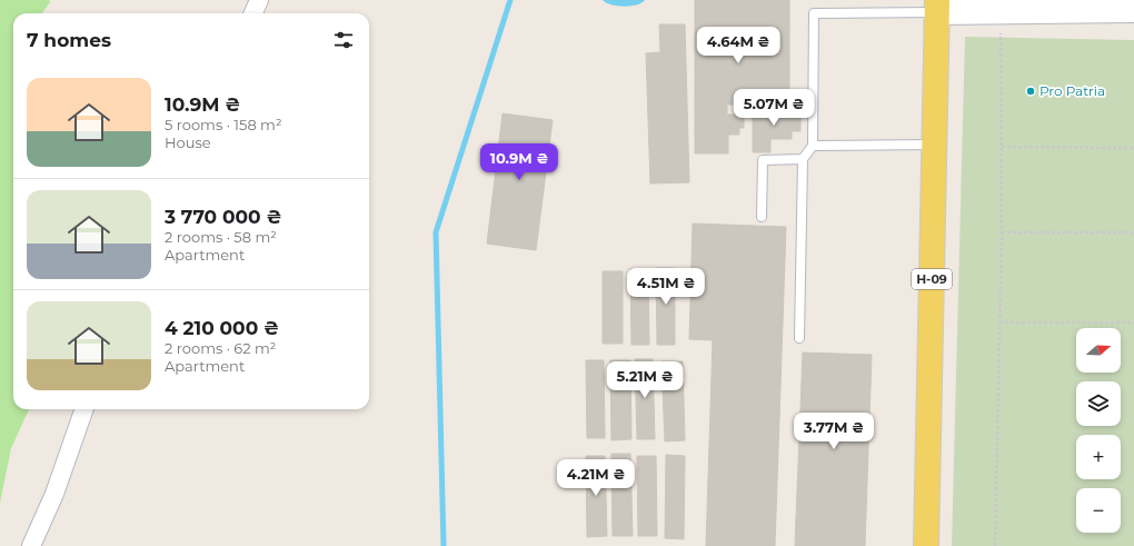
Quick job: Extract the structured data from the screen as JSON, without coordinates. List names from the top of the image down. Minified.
{"streets":{"main road":["Н-09"]},"places":["Pro Patria"],"north":"right","page":{"heading":"7 homes","price":["4.64M ₴","5.07M ₴","10.9M ₴","4.51M ₴","5.21M ₴","3.77M ₴","4.21M ₴"],"list":[{"name":"10.9M ₴","note":"5 rooms · 158 m² · House"},{"name":"3 770 000 ₴","note":"2 rooms · 58 m² · Apartment"},{"name":"4 210 000 ₴","note":"2 rooms · 62 m² · Apartment"}],"map_buttons":["+","−"]}}
